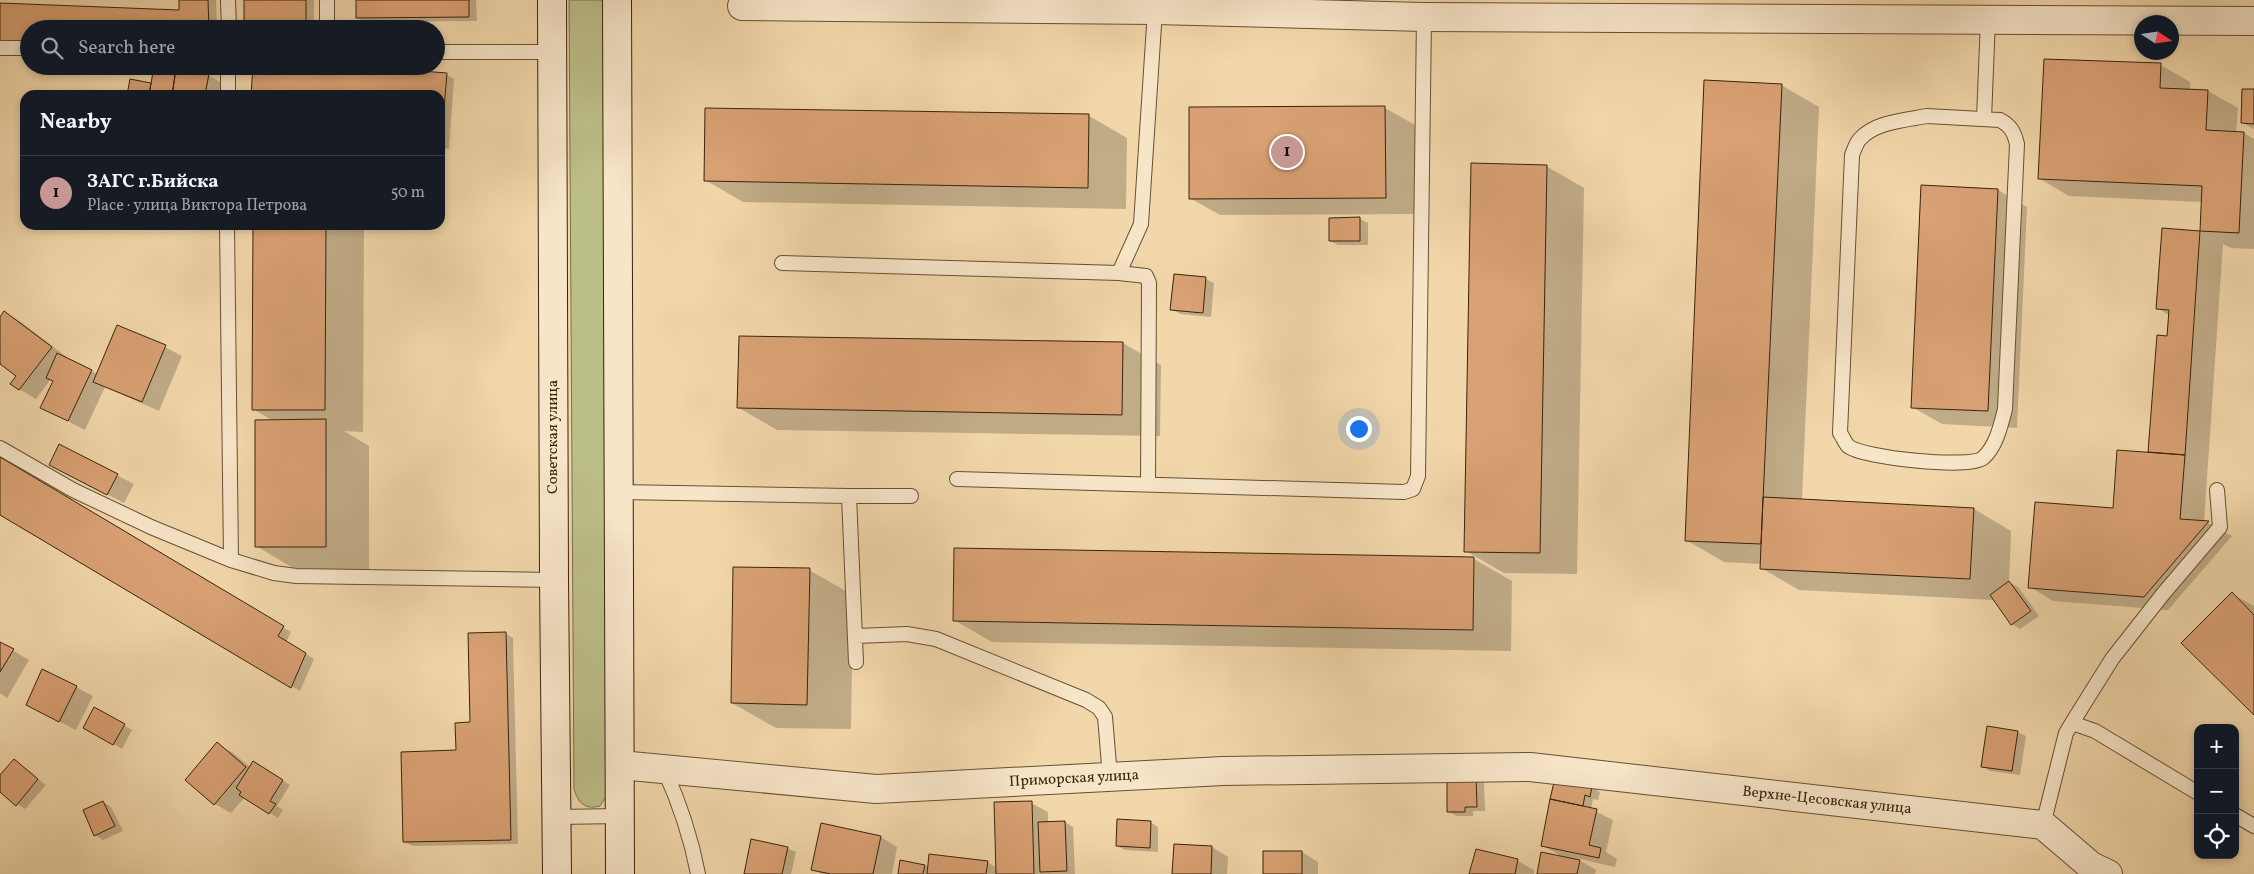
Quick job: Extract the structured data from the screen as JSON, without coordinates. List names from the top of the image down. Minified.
{"streets":{"street":["Советская улица","Приморская улица","Верхне-Цесовская улица"]},"crossings":[["Приморская улица","Верхне-Цесовская улица"]],"north":"right","page":{"search":"Search here","heading":"Nearby","pins":"1","list":[{"mark":"1","name":"ЗАГС г.Бийска","note":"Place · улица Виктора Петрова","value":"50 m"}],"map_buttons":["+","−"]}}
